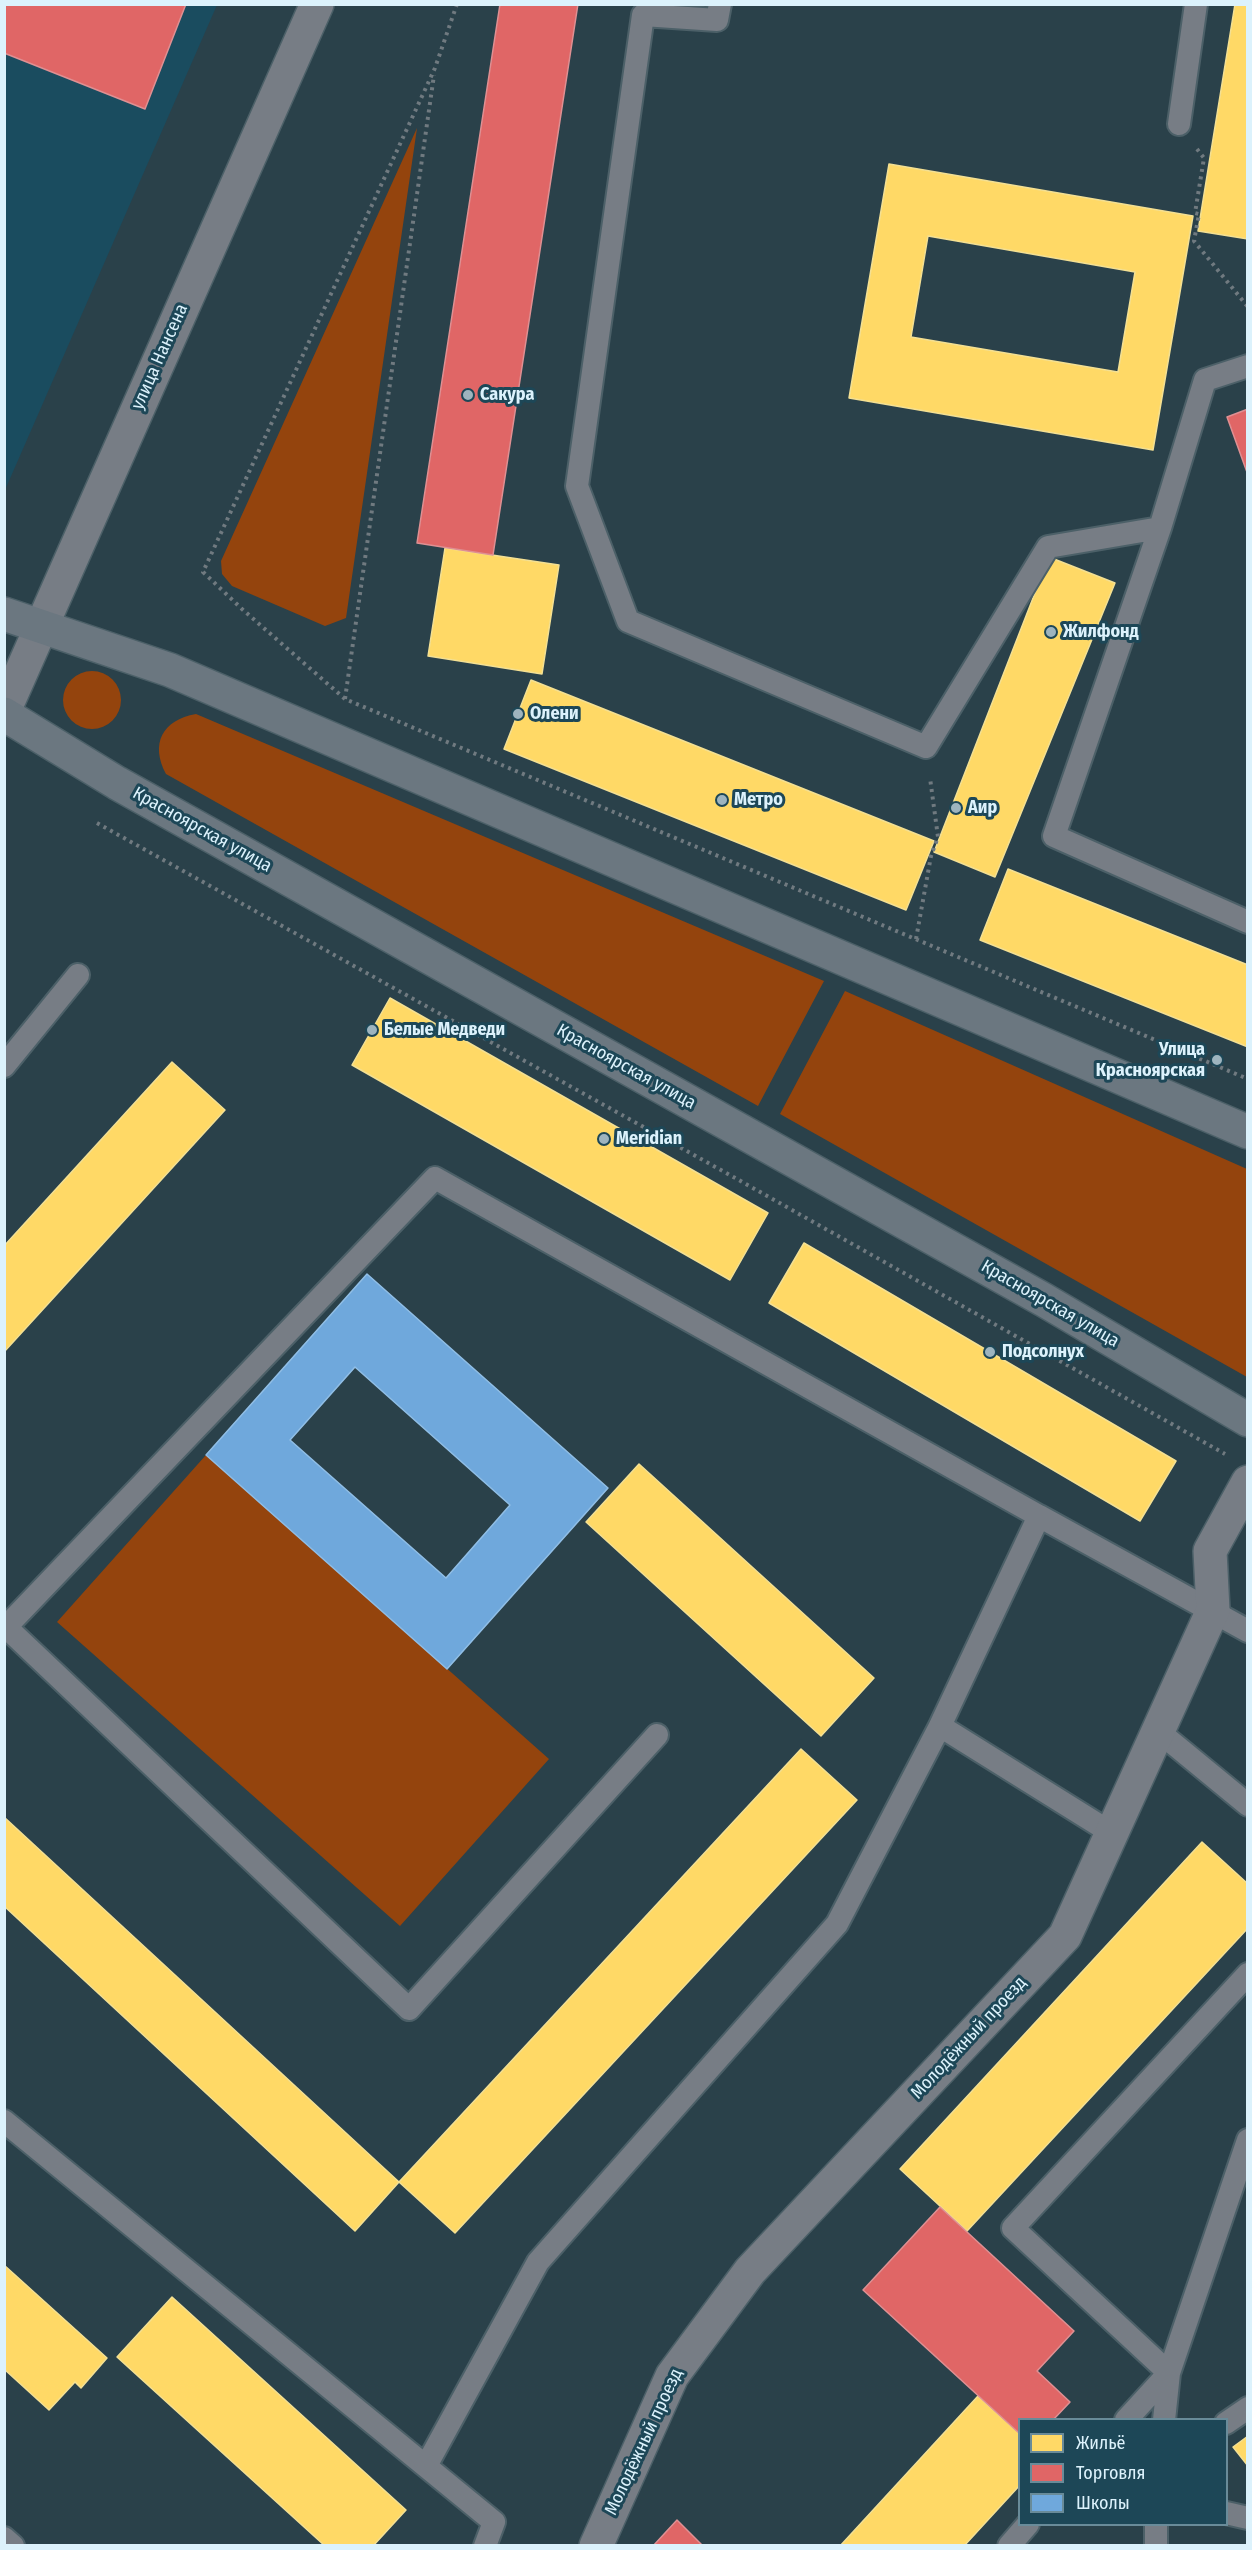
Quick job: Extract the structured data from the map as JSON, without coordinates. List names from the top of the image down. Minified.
{"streets":{"main road":["Красноярская улица"],"street":["улица Нансена","Молодёжный проезд"]},"crossings":[["улица Нансена","Красноярская улица"]],"places":["Сакура","Жилфонд","Олени","Метро","Аир","Белые Медведи","Улица Красноярская","Meridian","Подсолнух"],"legend":["Жильё","Торговля","Школы"]}
